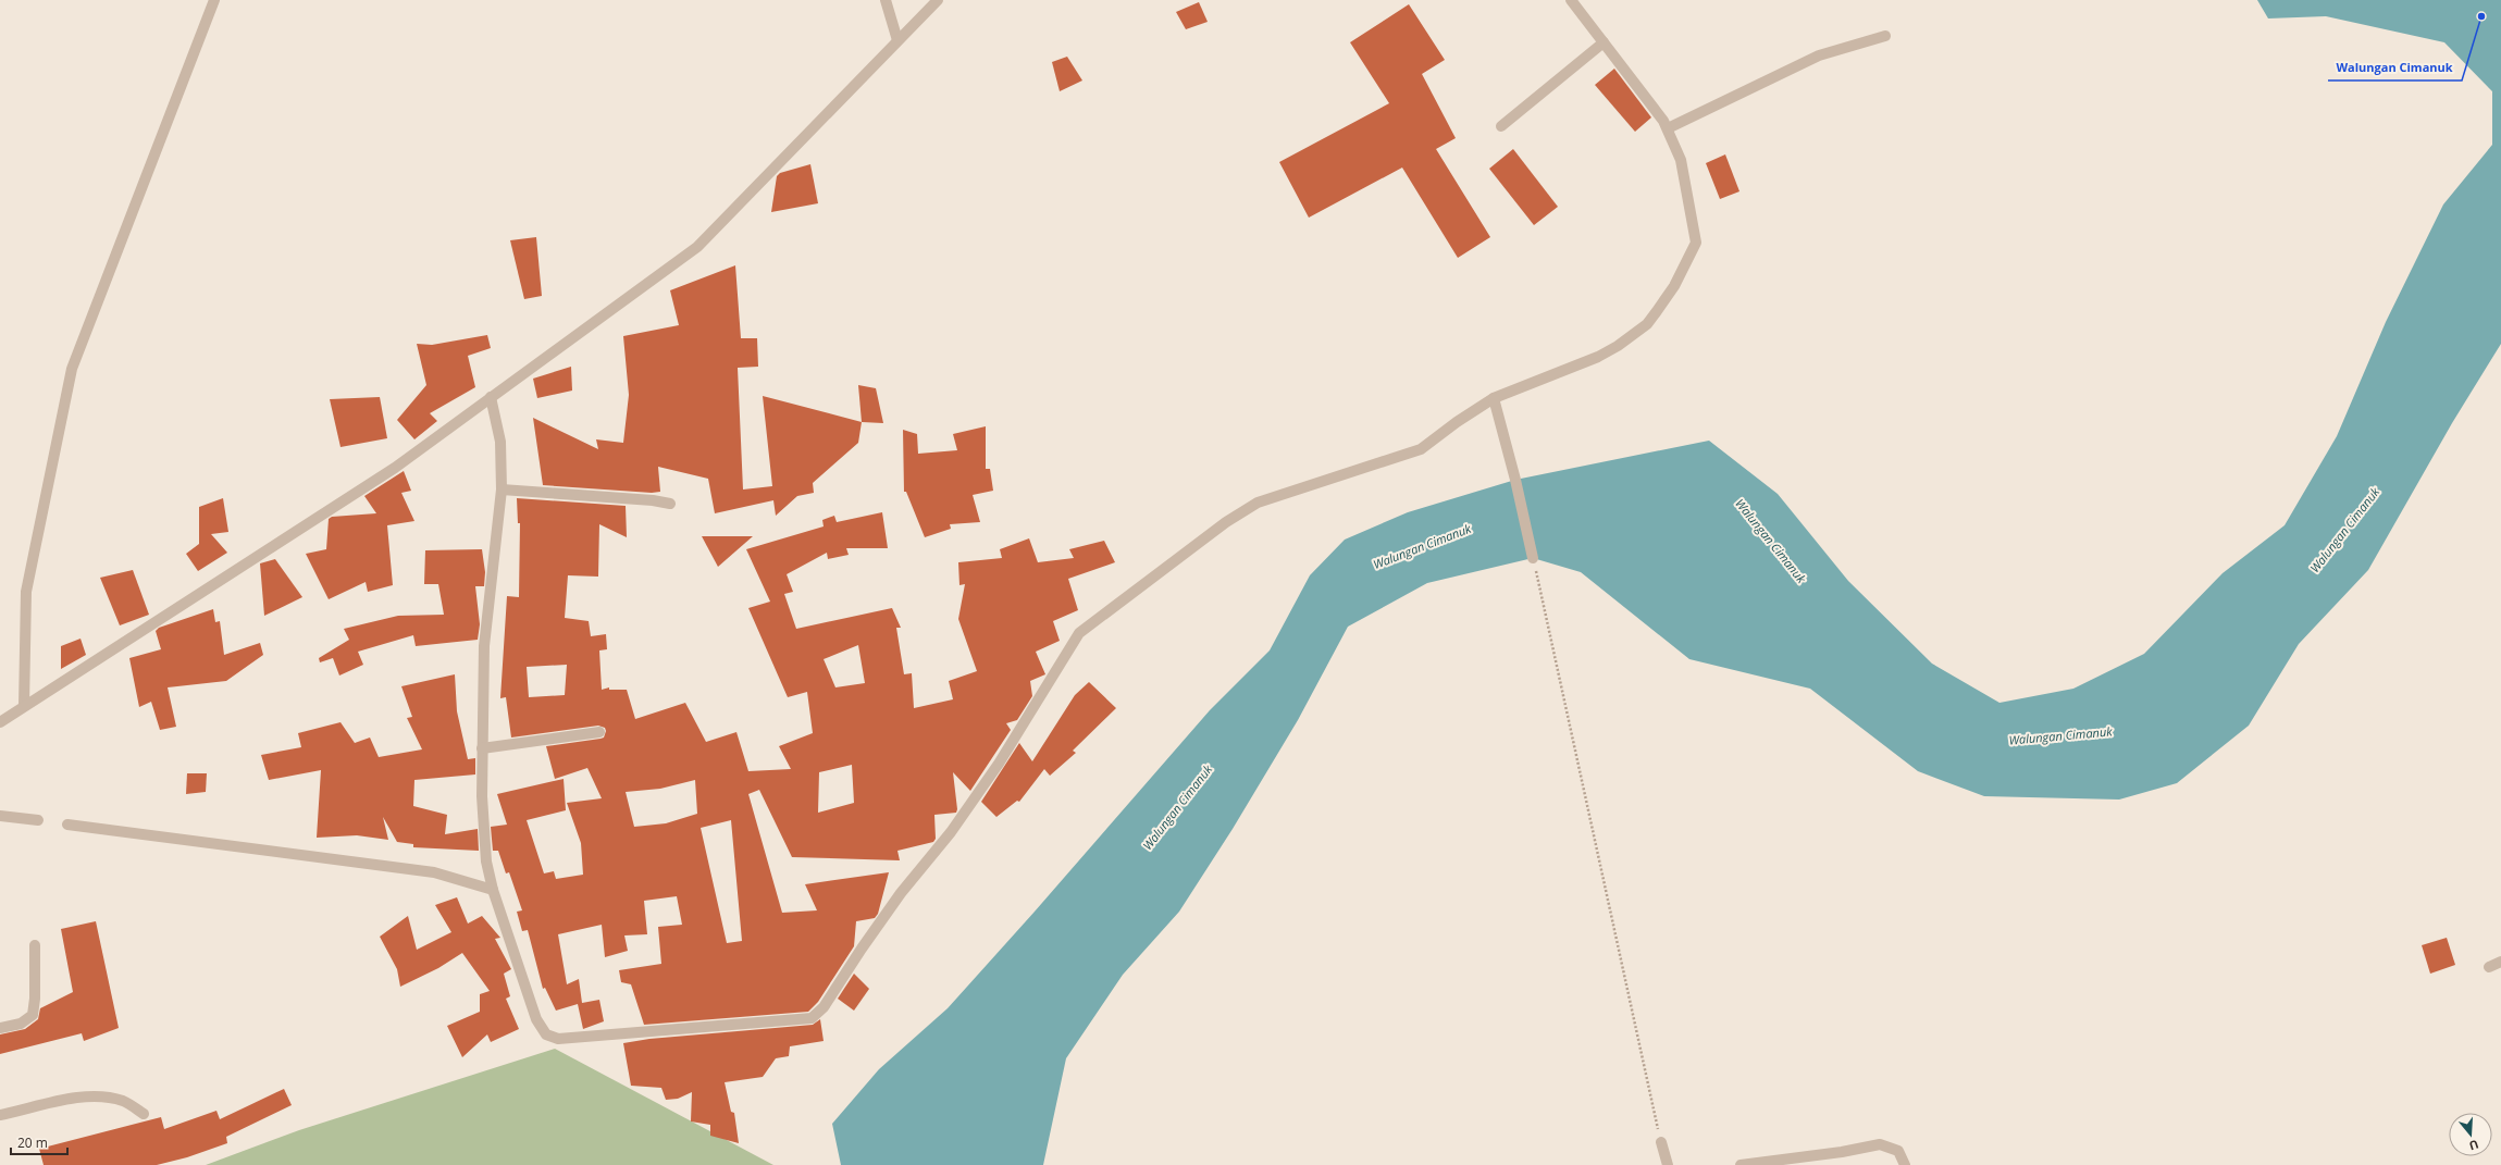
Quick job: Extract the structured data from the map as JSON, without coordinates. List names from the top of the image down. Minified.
{"water":["Walungan Cimanuk"],"places":["Walungan Cimanuk"],"scale_bar":"20 m","north":"bottom"}
